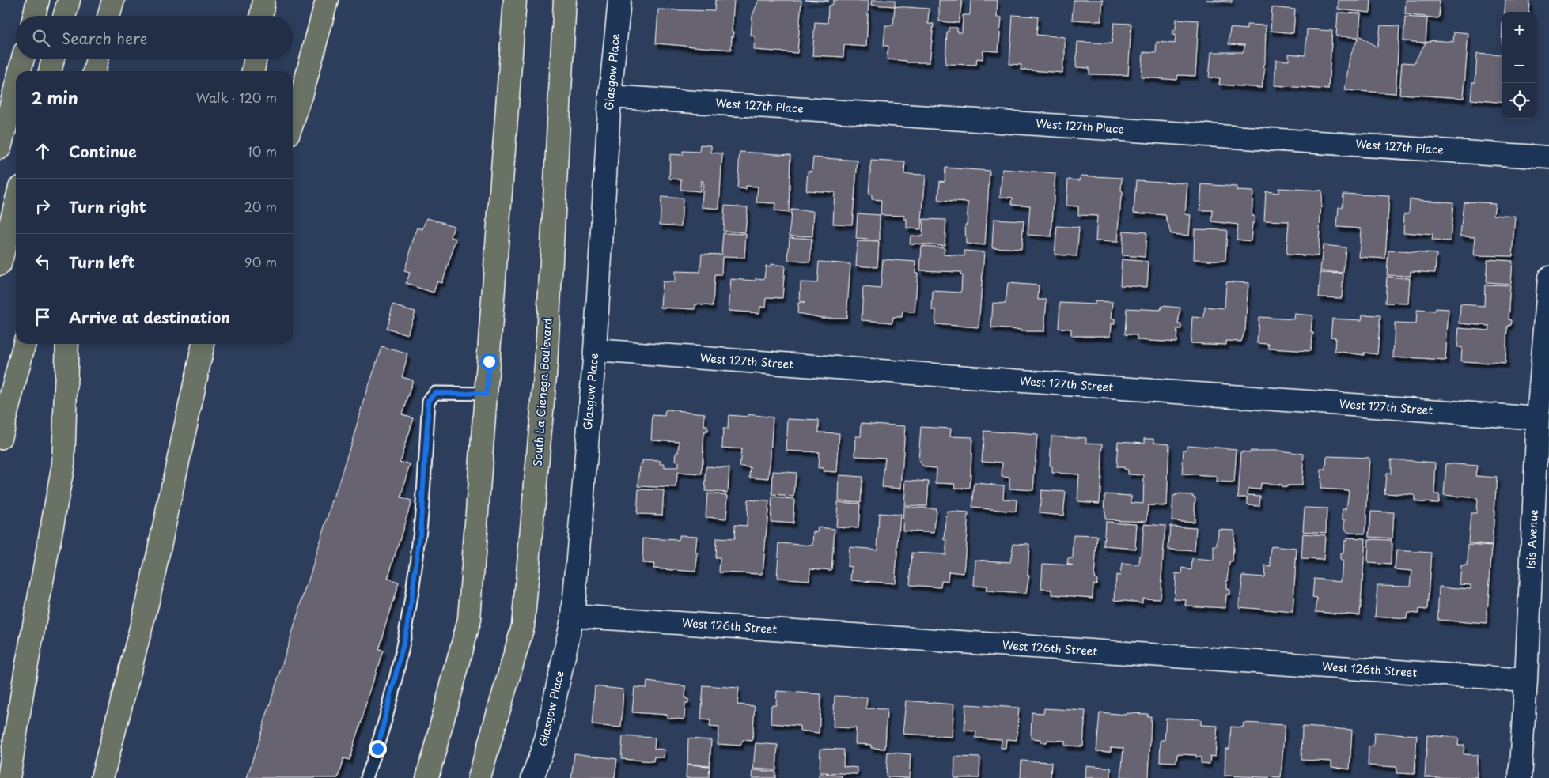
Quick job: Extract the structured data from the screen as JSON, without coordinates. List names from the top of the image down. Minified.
{"streets":{"main road":["South La Cienega Boulevard"],"street":["Glasgow Place","West 127th Place","West 127th Street","Isis Avenue","West 126th Street"]},"crossings":[["Glasgow Place","West 127th Place"],["Glasgow Place","West 127th Street"],["Glasgow Place","West 126th Street"],["West 127th Street","Isis Avenue"],["Isis Avenue","West 126th Street"]],"page":{"map_buttons":["+","−"],"search":"Search here","heading":["2 min","Walk · 120 m"],"list":[["Continue","10 m"],["Turn right","20 m"],["Turn left","90 m"],"Arrive at destination"]}}
